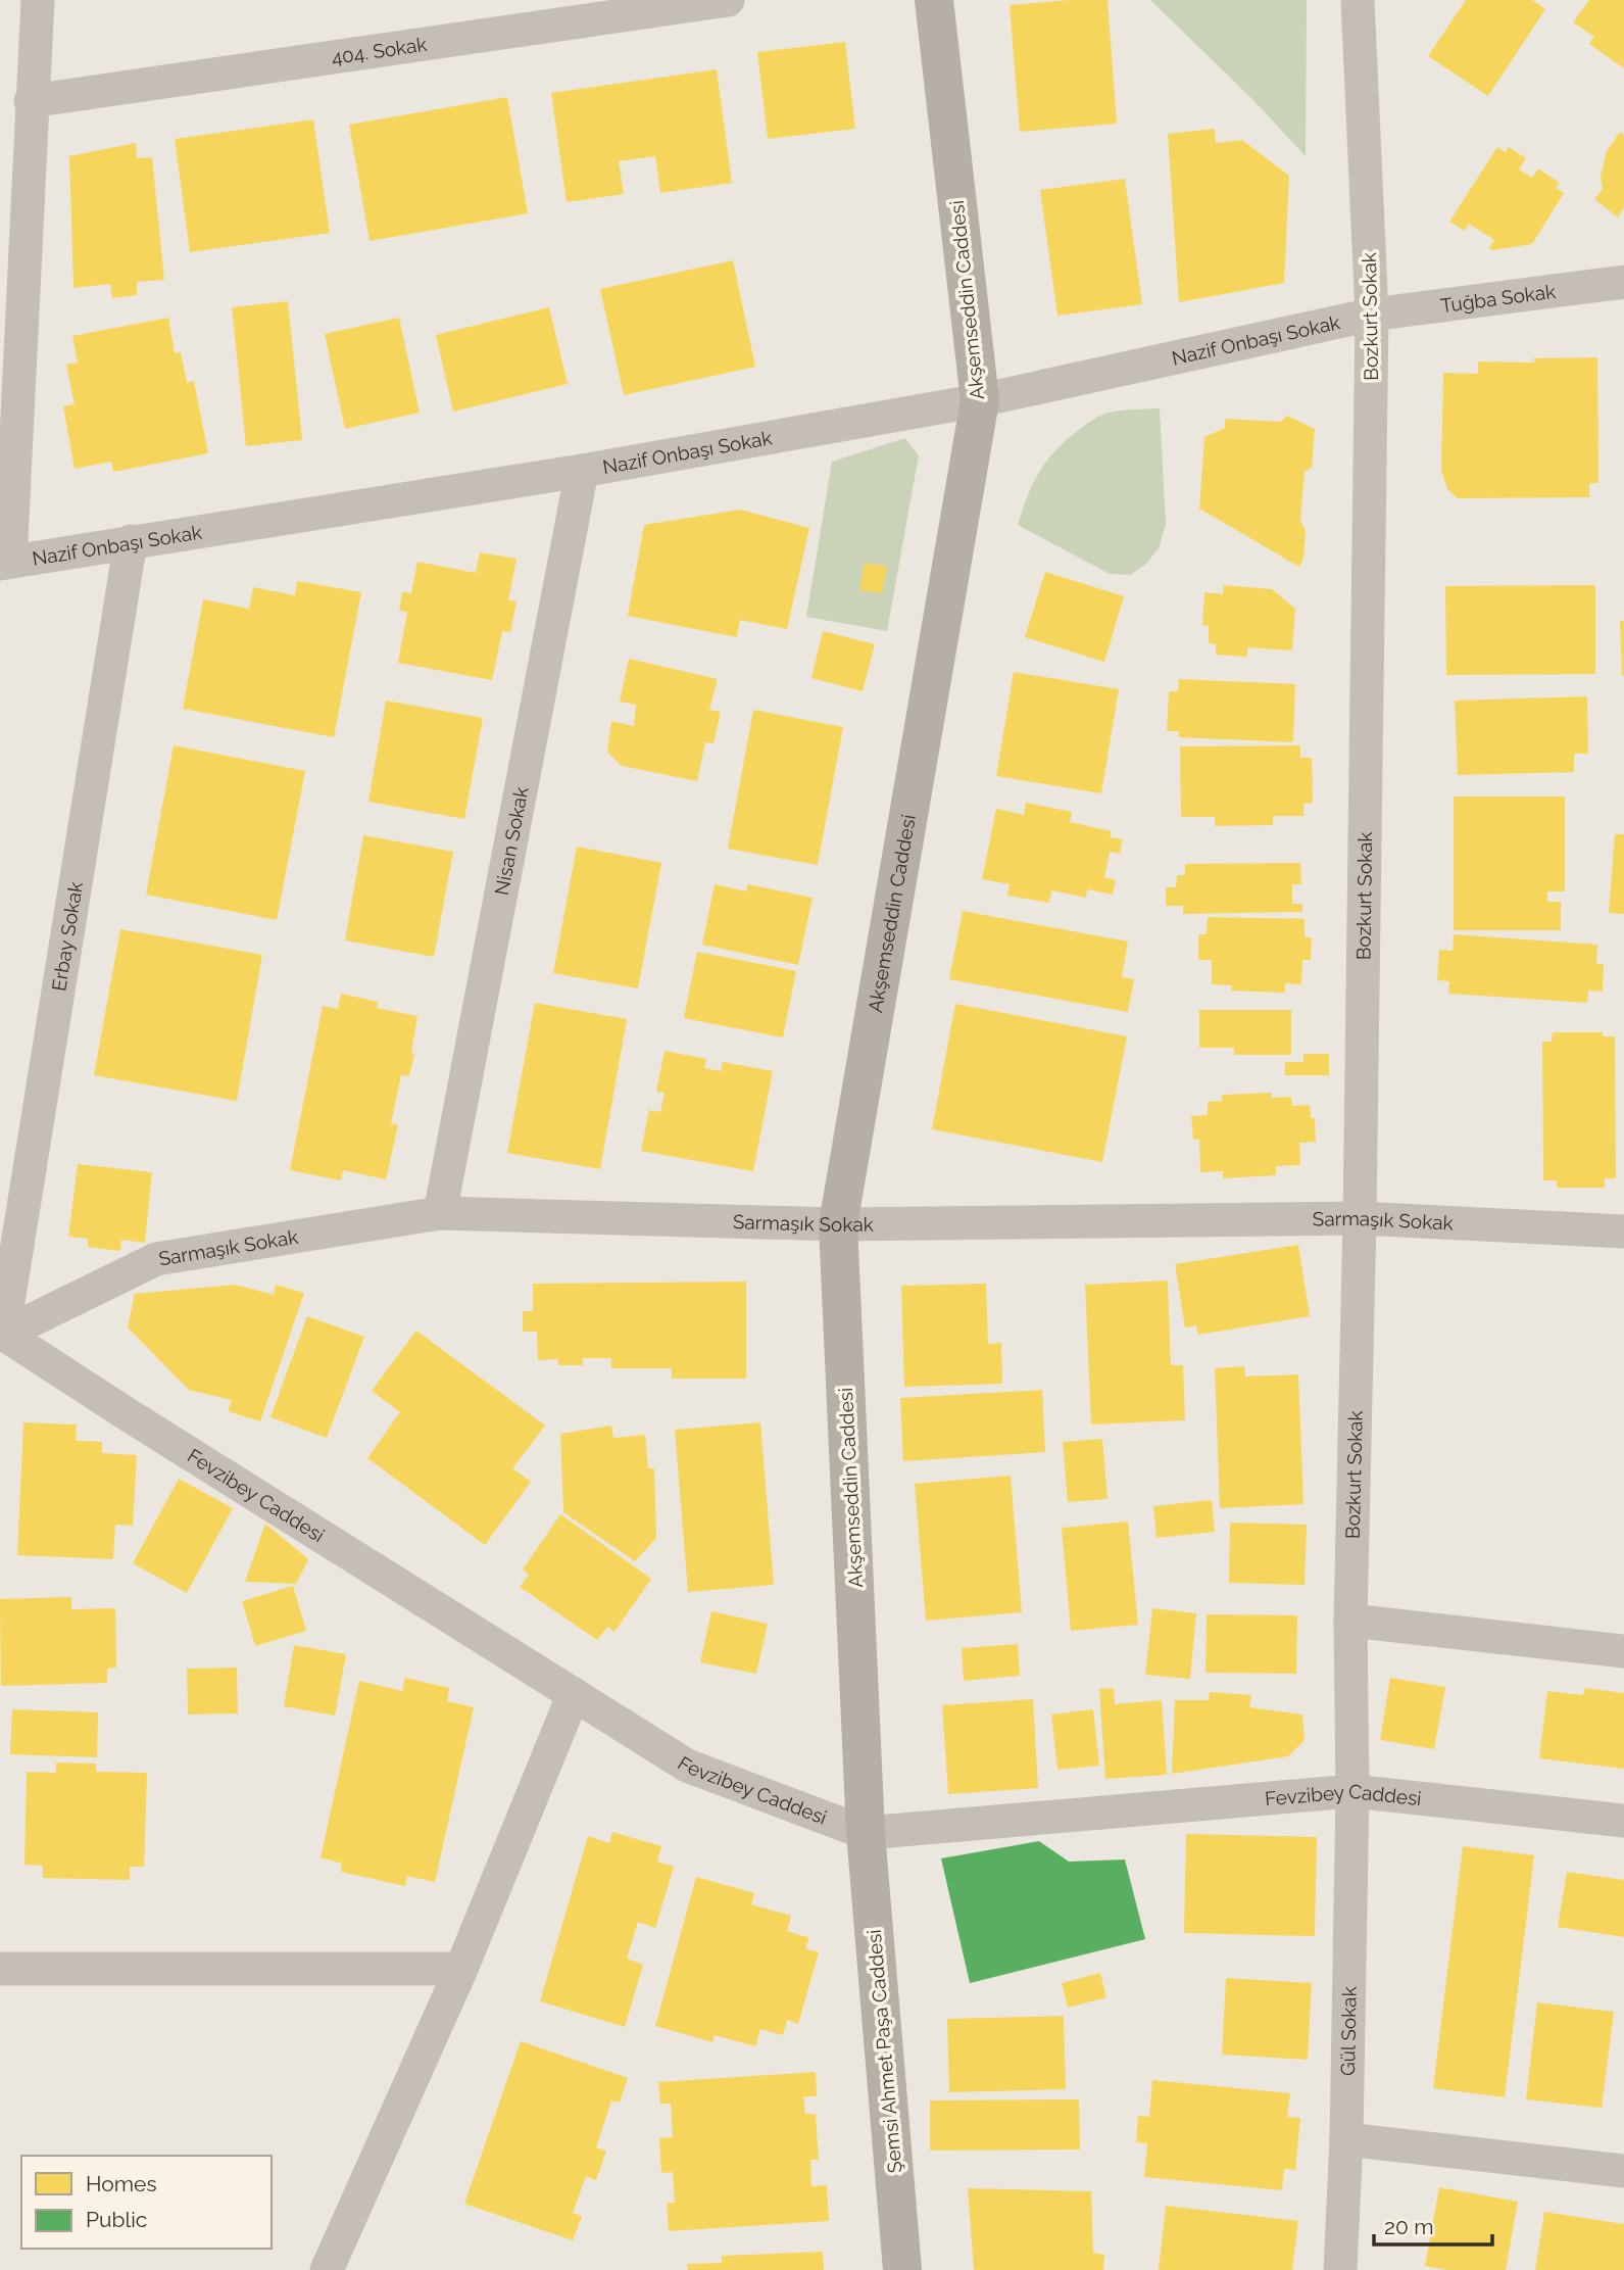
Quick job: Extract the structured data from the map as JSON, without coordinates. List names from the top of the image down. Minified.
{"streets":{"main road":["Akşemseddin Caddesi","Şemsi Ahmet Paşa Caddesi"],"street":["404. Sokak","Tuğba Sokak","Bozkurt Sokak","Nazif Onbaşı Sokak","Nisan Sokak","Erbay Sokak","Sarmaşık Sokak","Fevzibey Caddesi","Gül Sokak"]},"crossings":[["Tuğba Sokak","Bozkurt Sokak"],["Tuğba Sokak","Nazif Onbaşı Sokak"],["Akşemseddin Caddesi","Nazif Onbaşı Sokak"],["Akşemseddin Caddesi","Sarmaşık Sokak"],["Akşemseddin Caddesi","Fevzibey Caddesi"],["Akşemseddin Caddesi","Şemsi Ahmet Paşa Caddesi"],["Bozkurt Sokak","Nazif Onbaşı Sokak"],["Bozkurt Sokak","Sarmaşık Sokak"],["Bozkurt Sokak","Fevzibey Caddesi"],["Bozkurt Sokak","Gül Sokak"],["Nazif Onbaşı Sokak","Nisan Sokak"],["Nazif Onbaşı Sokak","Erbay Sokak"],["Nisan Sokak","Sarmaşık Sokak"],["Erbay Sokak","Sarmaşık Sokak"],["Erbay Sokak","Fevzibey Caddesi"],["Sarmaşık Sokak","Fevzibey Caddesi"],["Fevzibey Caddesi","Gül Sokak"],["Fevzibey Caddesi","Şemsi Ahmet Paşa Caddesi"]],"legend":["Homes","Public"],"scale_bar":"20 m"}
